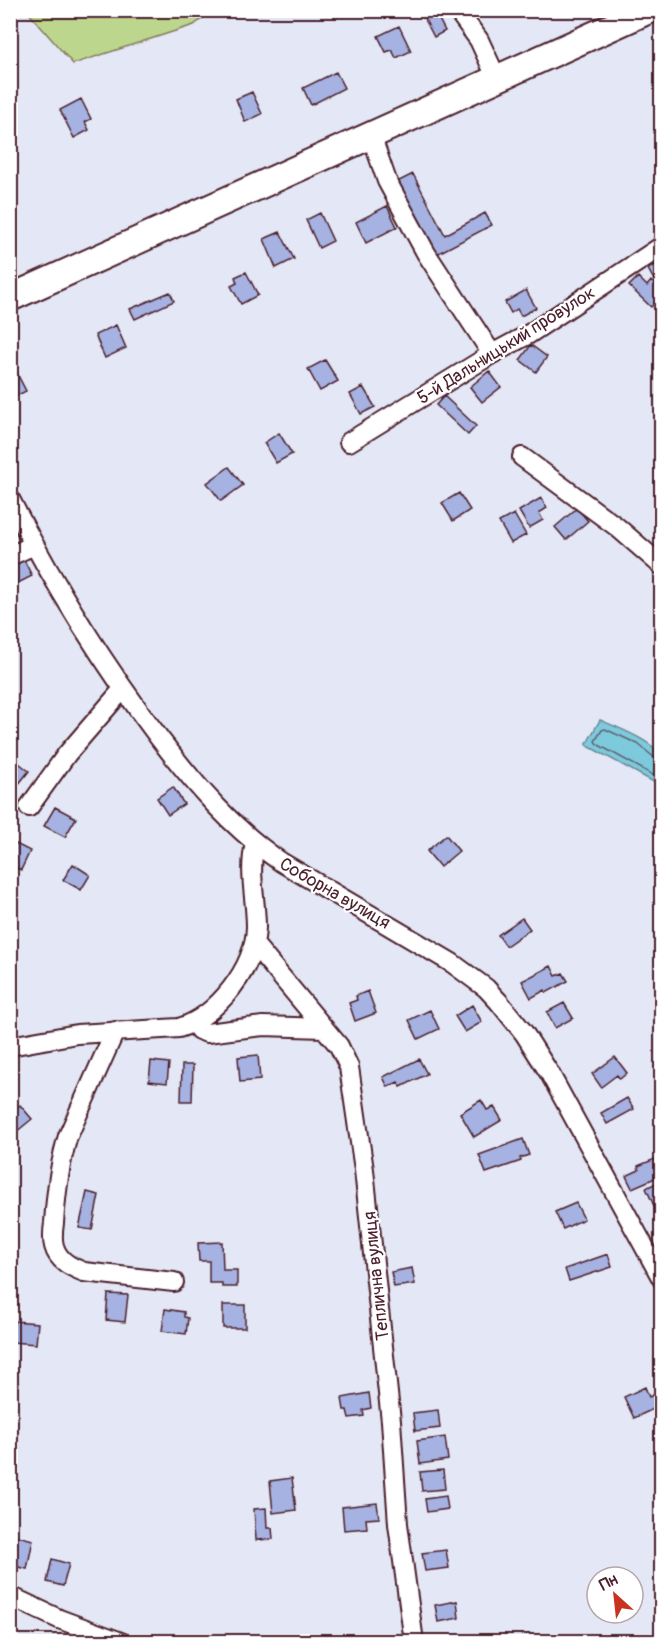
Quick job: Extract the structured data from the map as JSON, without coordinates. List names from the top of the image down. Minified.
{"streets":{"street":["5-й Дальницький провулок","Соборна вулиця","Теплична вулиця"]},"north":"top left"}
